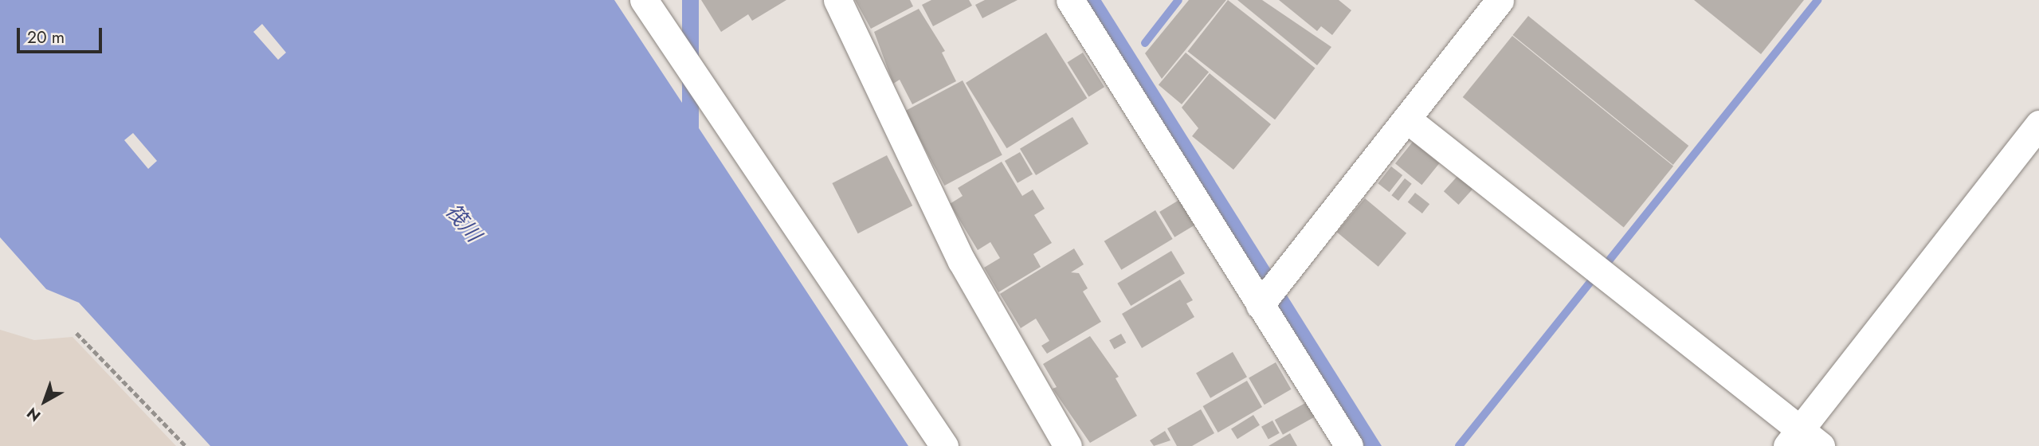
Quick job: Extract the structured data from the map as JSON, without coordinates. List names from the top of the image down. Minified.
{"water":["筏川"],"scale_bar":"20 m","north":"bottom left"}
